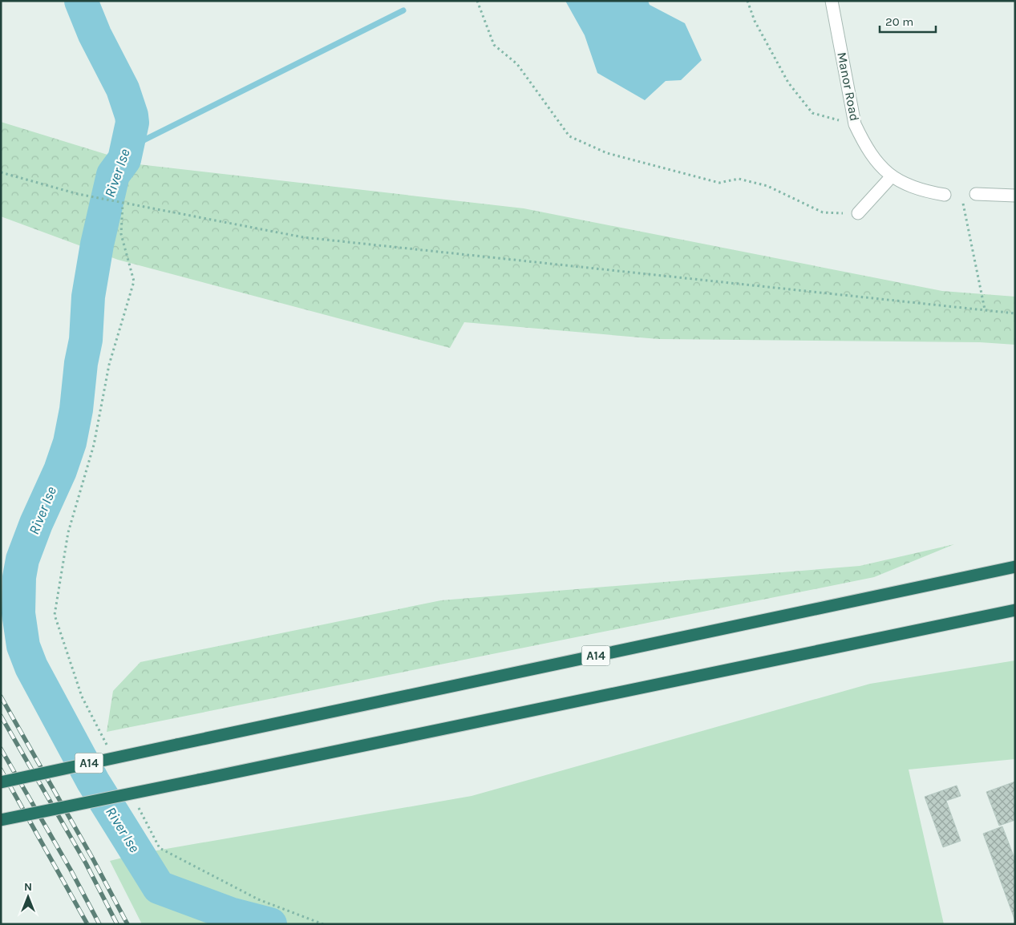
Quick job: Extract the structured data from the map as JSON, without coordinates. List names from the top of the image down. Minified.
{"streets":{"highway":["A14"],"street":["Manor Road"]},"water":["River Ise"],"scale_bar":"20 m","north":"top"}
